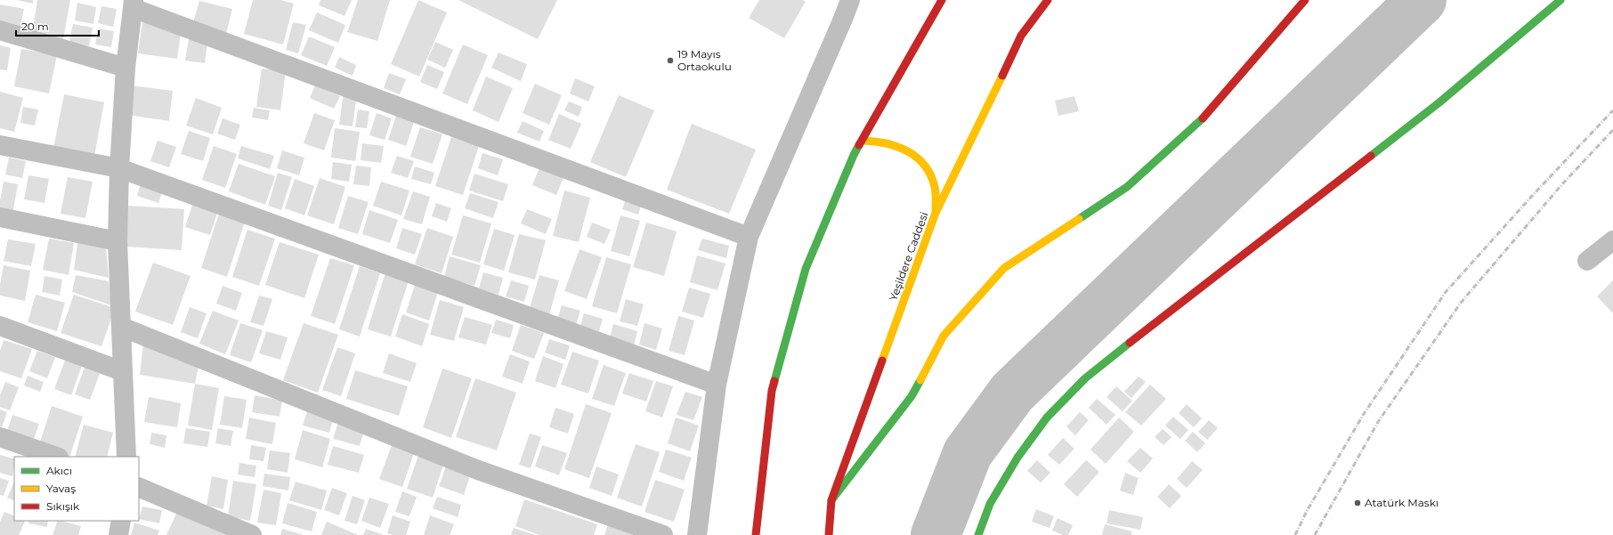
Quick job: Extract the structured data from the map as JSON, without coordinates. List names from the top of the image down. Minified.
{"streets":{"main road":["Yeşildere Caddesi"]},"places":["19 Mayıs Ortaokulu","Atatürk Maskı"],"legend":["Akıcı","Yavaş","Sıkışık"],"scale_bar":"20 m"}
